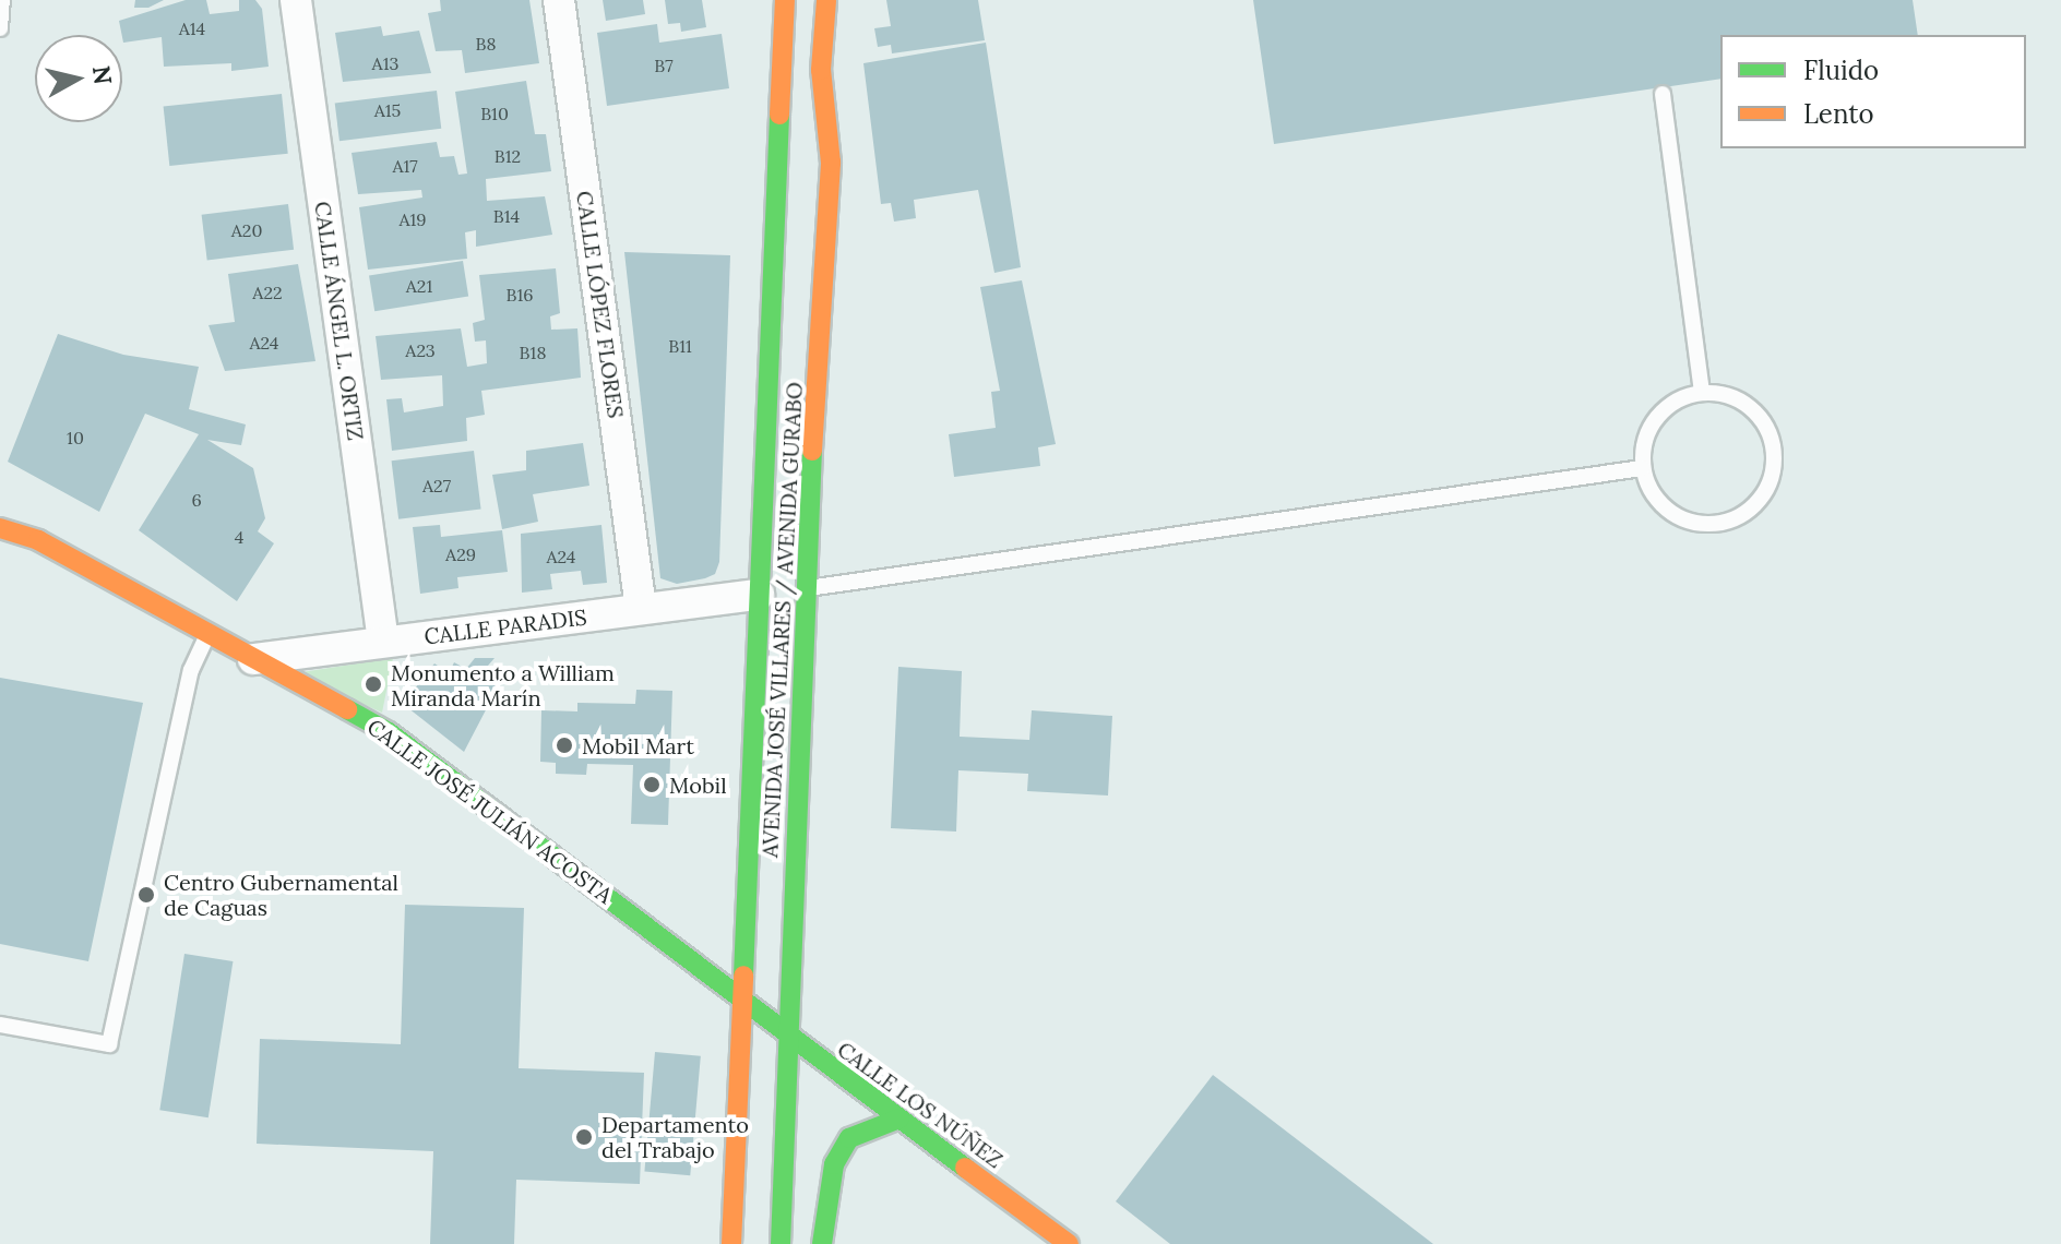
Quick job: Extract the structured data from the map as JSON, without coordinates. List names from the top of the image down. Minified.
{"streets":{"main road":["AVENIDA JOSÉ VILLARES / AVENIDA GURABO","CALLE JOSÉ JULIÁN ACOSTA","CALLE LOS NÚÑEZ"],"street":["CALLE LÓPEZ FLORES","CALLE ÁNGEL L. ORTIZ","CALLE PARADIS"]},"crossings":[["CALLE LÓPEZ FLORES","CALLE PARADIS"],["CALLE ÁNGEL L. ORTIZ","CALLE PARADIS"],["AVENIDA JOSÉ VILLARES / AVENIDA GURABO","CALLE PARADIS"],["AVENIDA JOSÉ VILLARES / AVENIDA GURABO","CALLE JOSÉ JULIÁN ACOSTA"],["AVENIDA JOSÉ VILLARES / AVENIDA GURABO","CALLE LOS NÚÑEZ"],["CALLE PARADIS","CALLE JOSÉ JULIÁN ACOSTA"],["CALLE JOSÉ JULIÁN ACOSTA","CALLE LOS NÚÑEZ"]],"places":["Monumento a William Miranda Marín","Mobil Mart","Mobil","Centro Gubernamental de Caguas","Departamento del Trabajo"],"house_numbers":["A14","B8","A13","B7","A15","B10","B12","A17","B14","A19","A20","A21","A22","B16","A24","B11","A23","B18","10","A27","6","4","A29","A24"],"legend":["Fluido","Lento"],"north":"right"}
